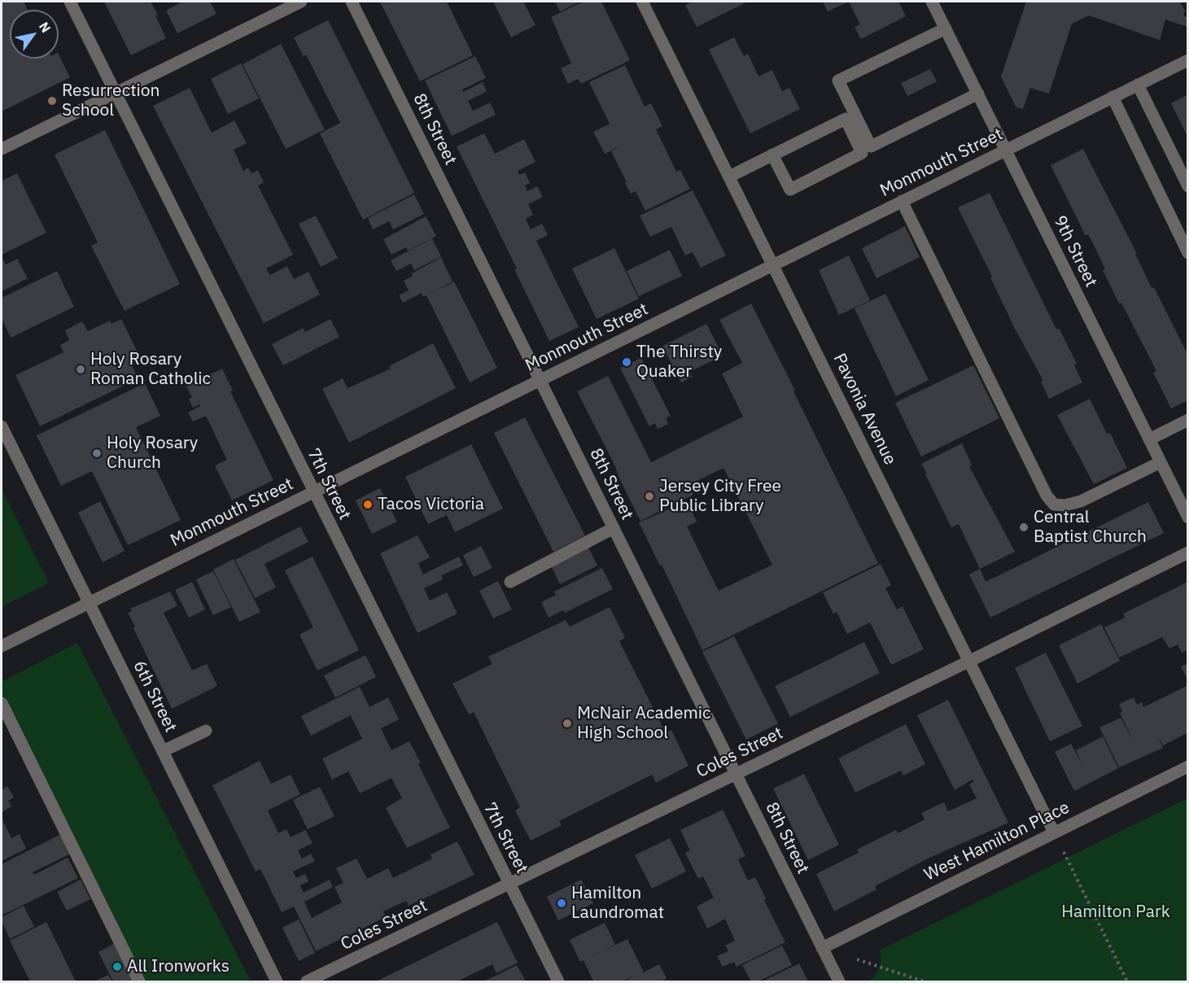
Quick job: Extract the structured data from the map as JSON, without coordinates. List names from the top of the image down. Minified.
{"streets":{"street":["8th Street","Monmouth Street","9th Street","Pavonia Avenue","7th Street","6th Street","Coles Street","West Hamilton Place"]},"crossings":[["8th Street","Monmouth Street"],["8th Street","Coles Street"],["8th Street","West Hamilton Place"],["Monmouth Street","9th Street"],["Monmouth Street","Pavonia Avenue"],["Monmouth Street","7th Street"],["Monmouth Street","6th Street"],["Pavonia Avenue","Coles Street"],["Pavonia Avenue","West Hamilton Place"],["7th Street","Coles Street"]],"parks":["Hamilton Park"],"places":["Resurrection School","The Thirsty Quaker","Holy Rosary Roman Catholic","Holy Rosary Church","Jersey City Free Public Library","Tacos Victoria","Central Baptist Church","McNair Academic High School","Hamilton Laundromat","All Ironworks"],"north":"top right"}
